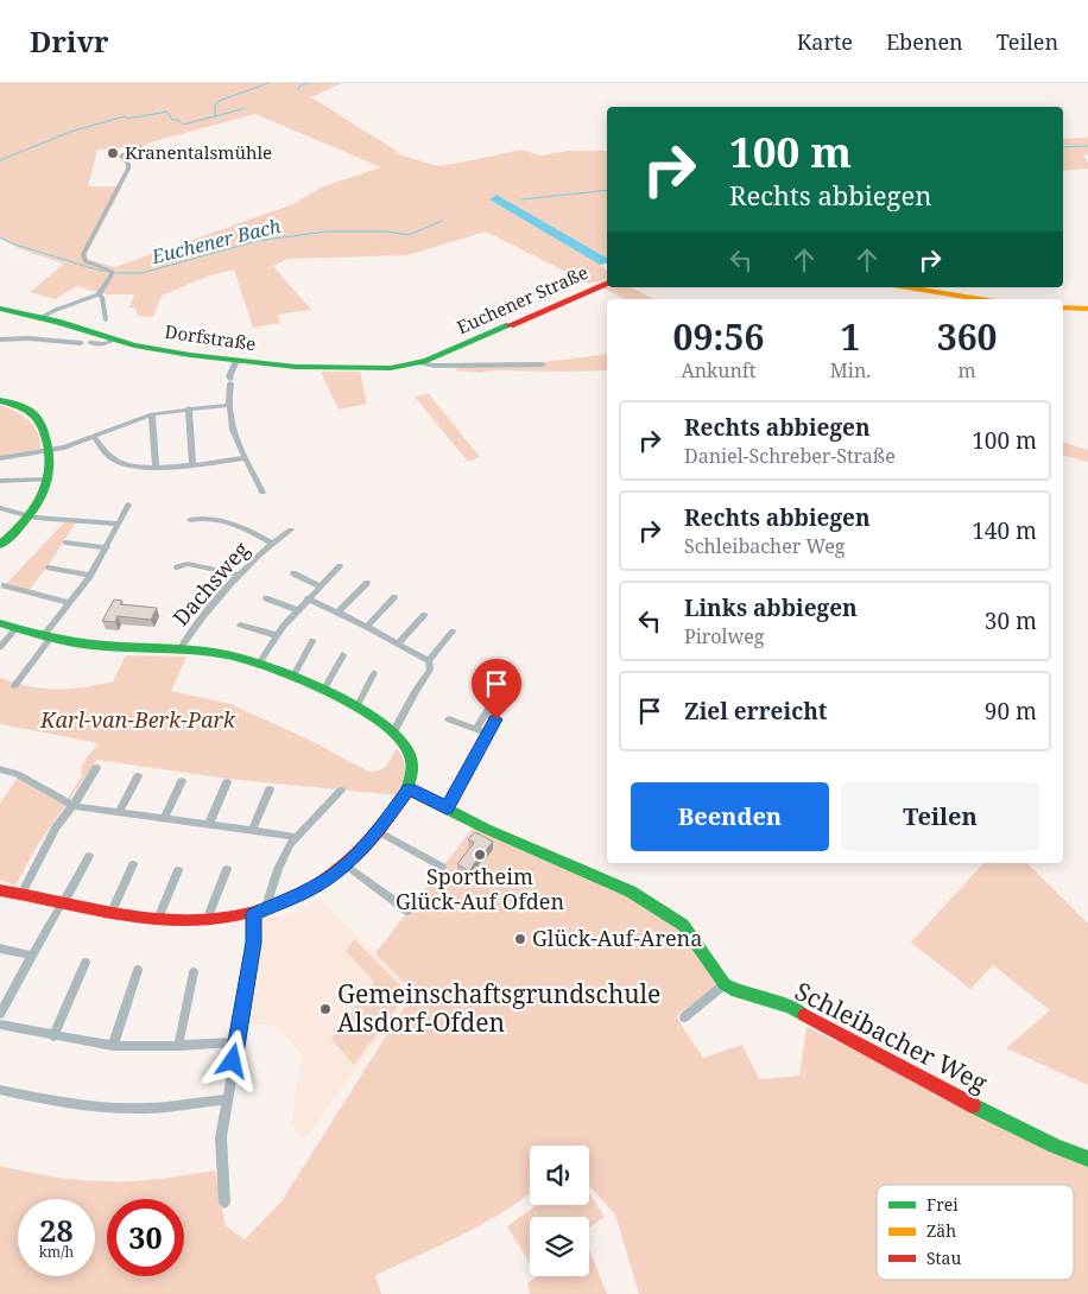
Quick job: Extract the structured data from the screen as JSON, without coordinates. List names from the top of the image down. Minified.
{"streets":{"street":["Euchener Straße","Dorfstraße","Dachsweg","Schleibacher Weg"]},"crossings":[["Euchener Straße","Dorfstraße"]],"water":["Euchener Bach"],"parks":["Karl-van-Berk-Park"],"places":["Kranentalsmühle","Sportheim Glück-Auf Ofden","Glück-Auf-Arena","Gemeinschaftsgrundschule Alsdorf-Ofden"],"legend":["Frei","Zäh","Stau"],"page":{"header":"Drivr","nav":["Karte","Ebenen","Teilen"],"turn":["100 m","Rechts abbiegen"],"eta":["09:56","Ankunft","1","Min.","360","m"],"list":[{"name":"Rechts abbiegen","note":"Daniel-Schreber-Straße","value":"100 m"},{"name":"Rechts abbiegen","note":"Schleibacher Weg","value":"140 m"},{"name":"Links abbiegen","note":"Pirolweg","value":"30 m"},{"name":"Ziel erreicht","value":"90 m"}],"buttons":["Beenden","Teilen"],"speed":"28 km/h","limit":"30"}}
